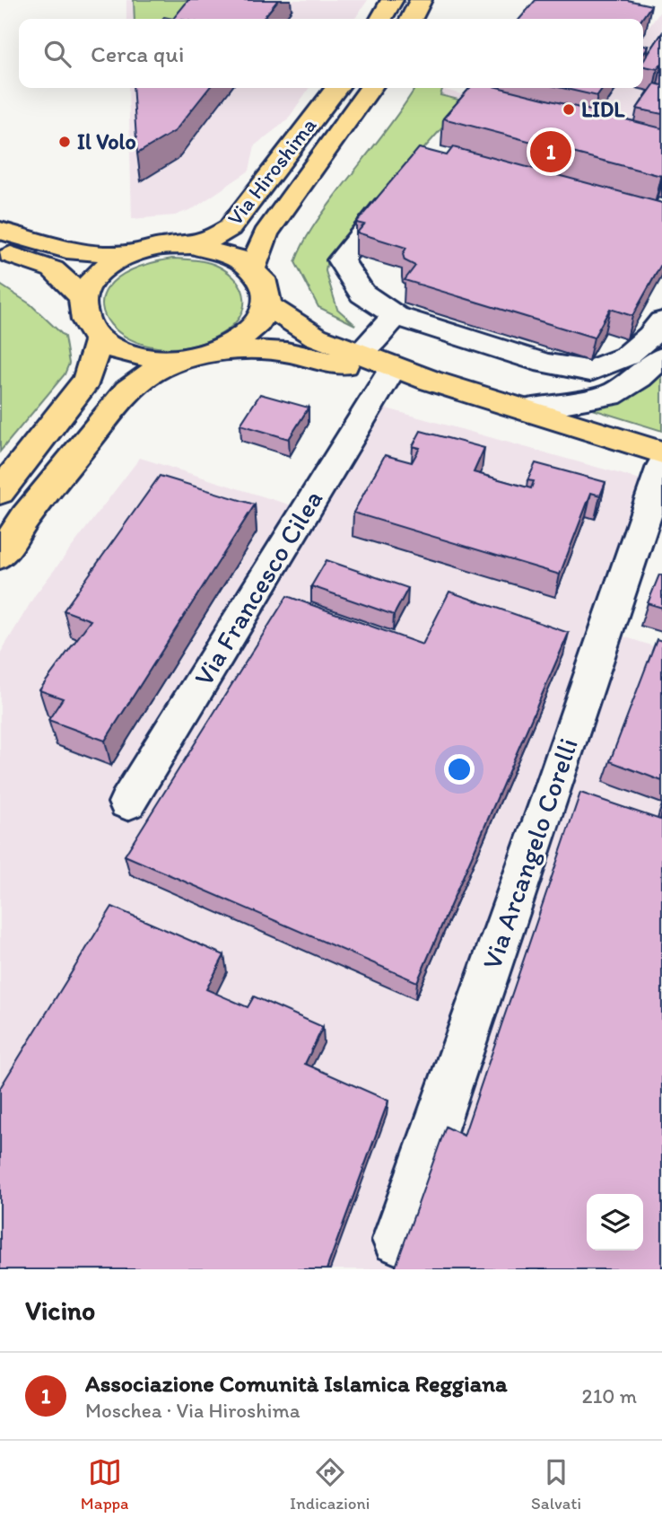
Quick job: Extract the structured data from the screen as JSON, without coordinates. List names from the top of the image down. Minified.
{"streets":{"main road":["Via Hiroshima"],"street":["Via Francesco Cilea","Via Arcangelo Corelli"]},"places":["LIDL","Il Volo"],"page":{"search":"Cerca qui","pins":"1","heading":"Vicino","list":[{"mark":"1","name":"Associazione Comunità Islamica Reggiana","note":"Moschea · Via Hiroshima","value":"210 m"}],"nav":["Mappa","Indicazioni","Salvati"]}}
